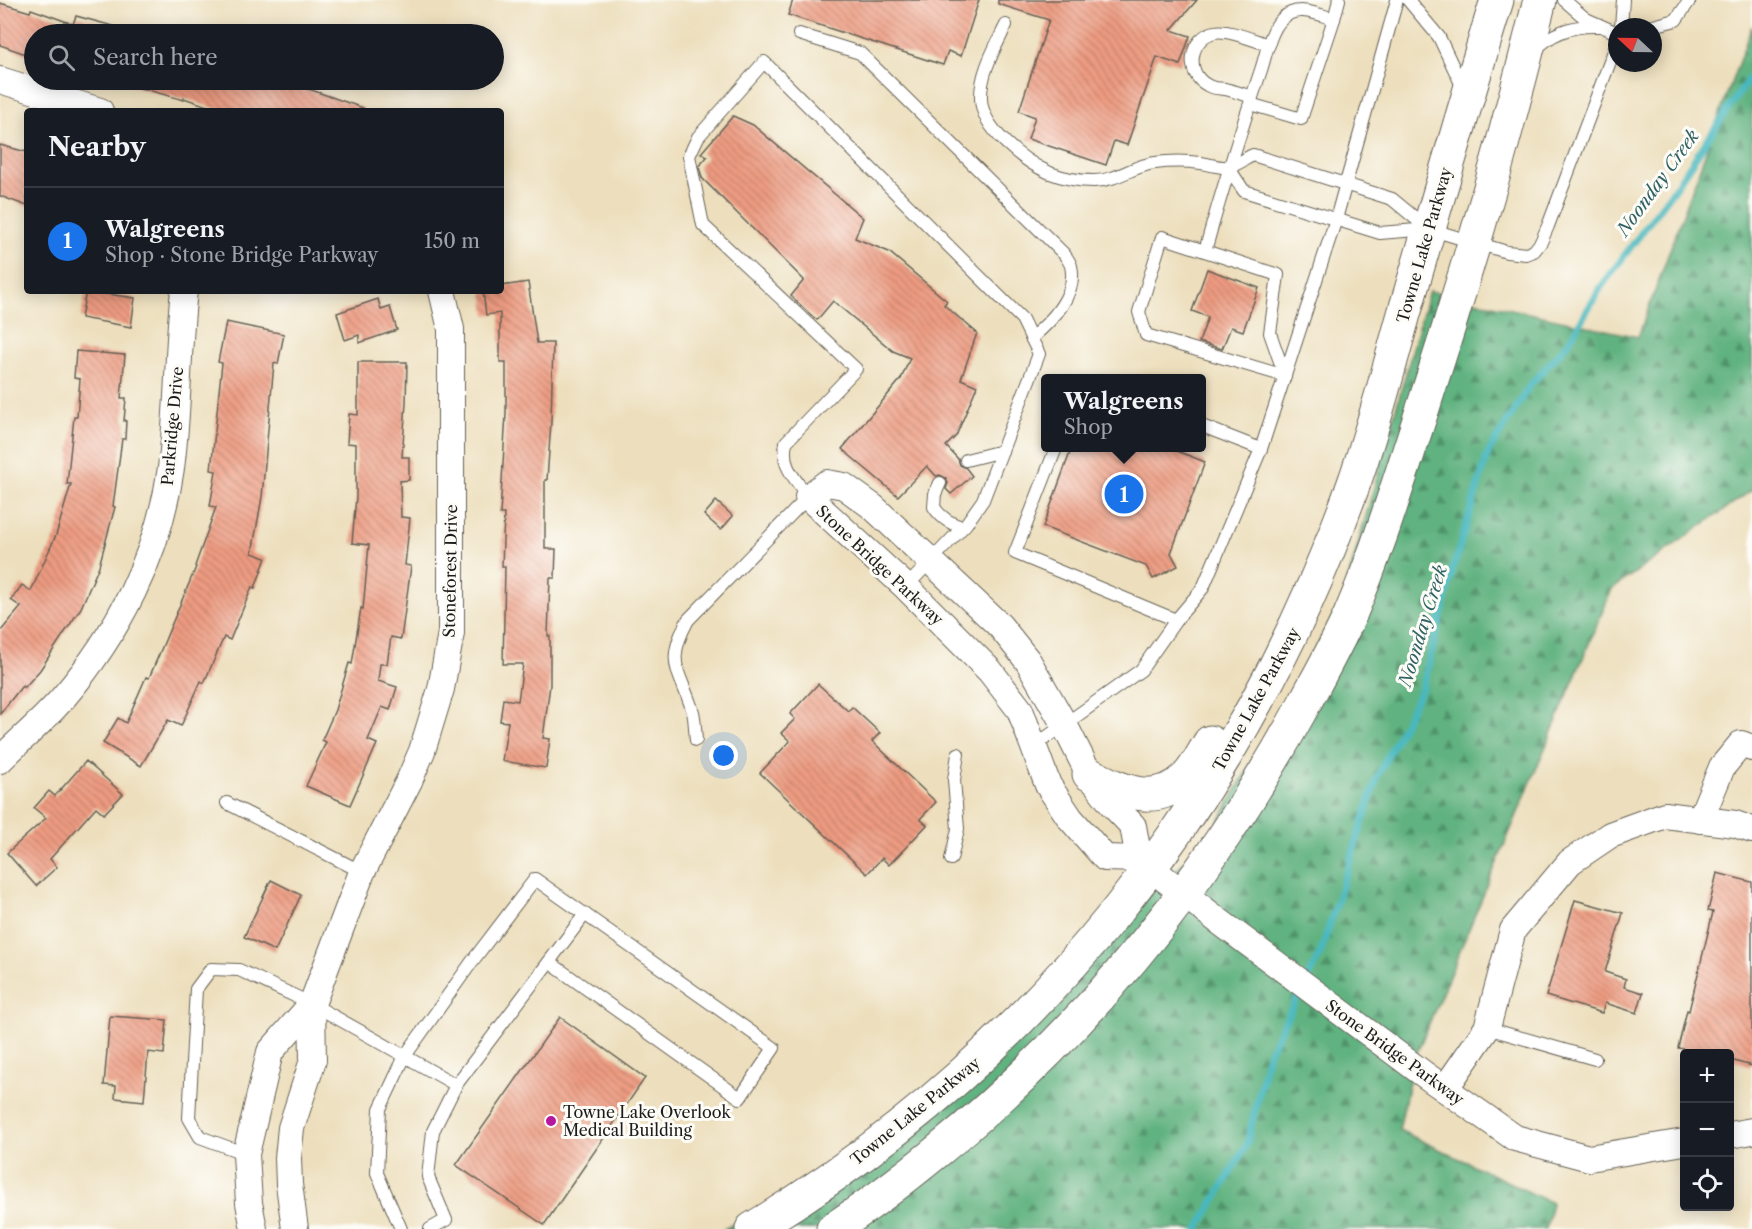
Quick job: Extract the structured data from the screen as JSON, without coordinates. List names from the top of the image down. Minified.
{"streets":{"main road":["Towne Lake Parkway"],"street":["Parkridge Drive","Stone Bridge Parkway","Stoneforest Drive"]},"crossings":[["Towne Lake Parkway","Stone Bridge Parkway"]],"water":["Noonday Creek"],"places":["Towne Lake Overlook Medical Building"],"north":"left","page":{"search":"Search here","heading":"Nearby","list":[{"mark":"1","name":"Walgreens","note":"Shop · Stone Bridge Parkway","value":"150 m"}],"popup":["Walgreens","Shop"],"pins":"1","map_buttons":["+","−"]}}
